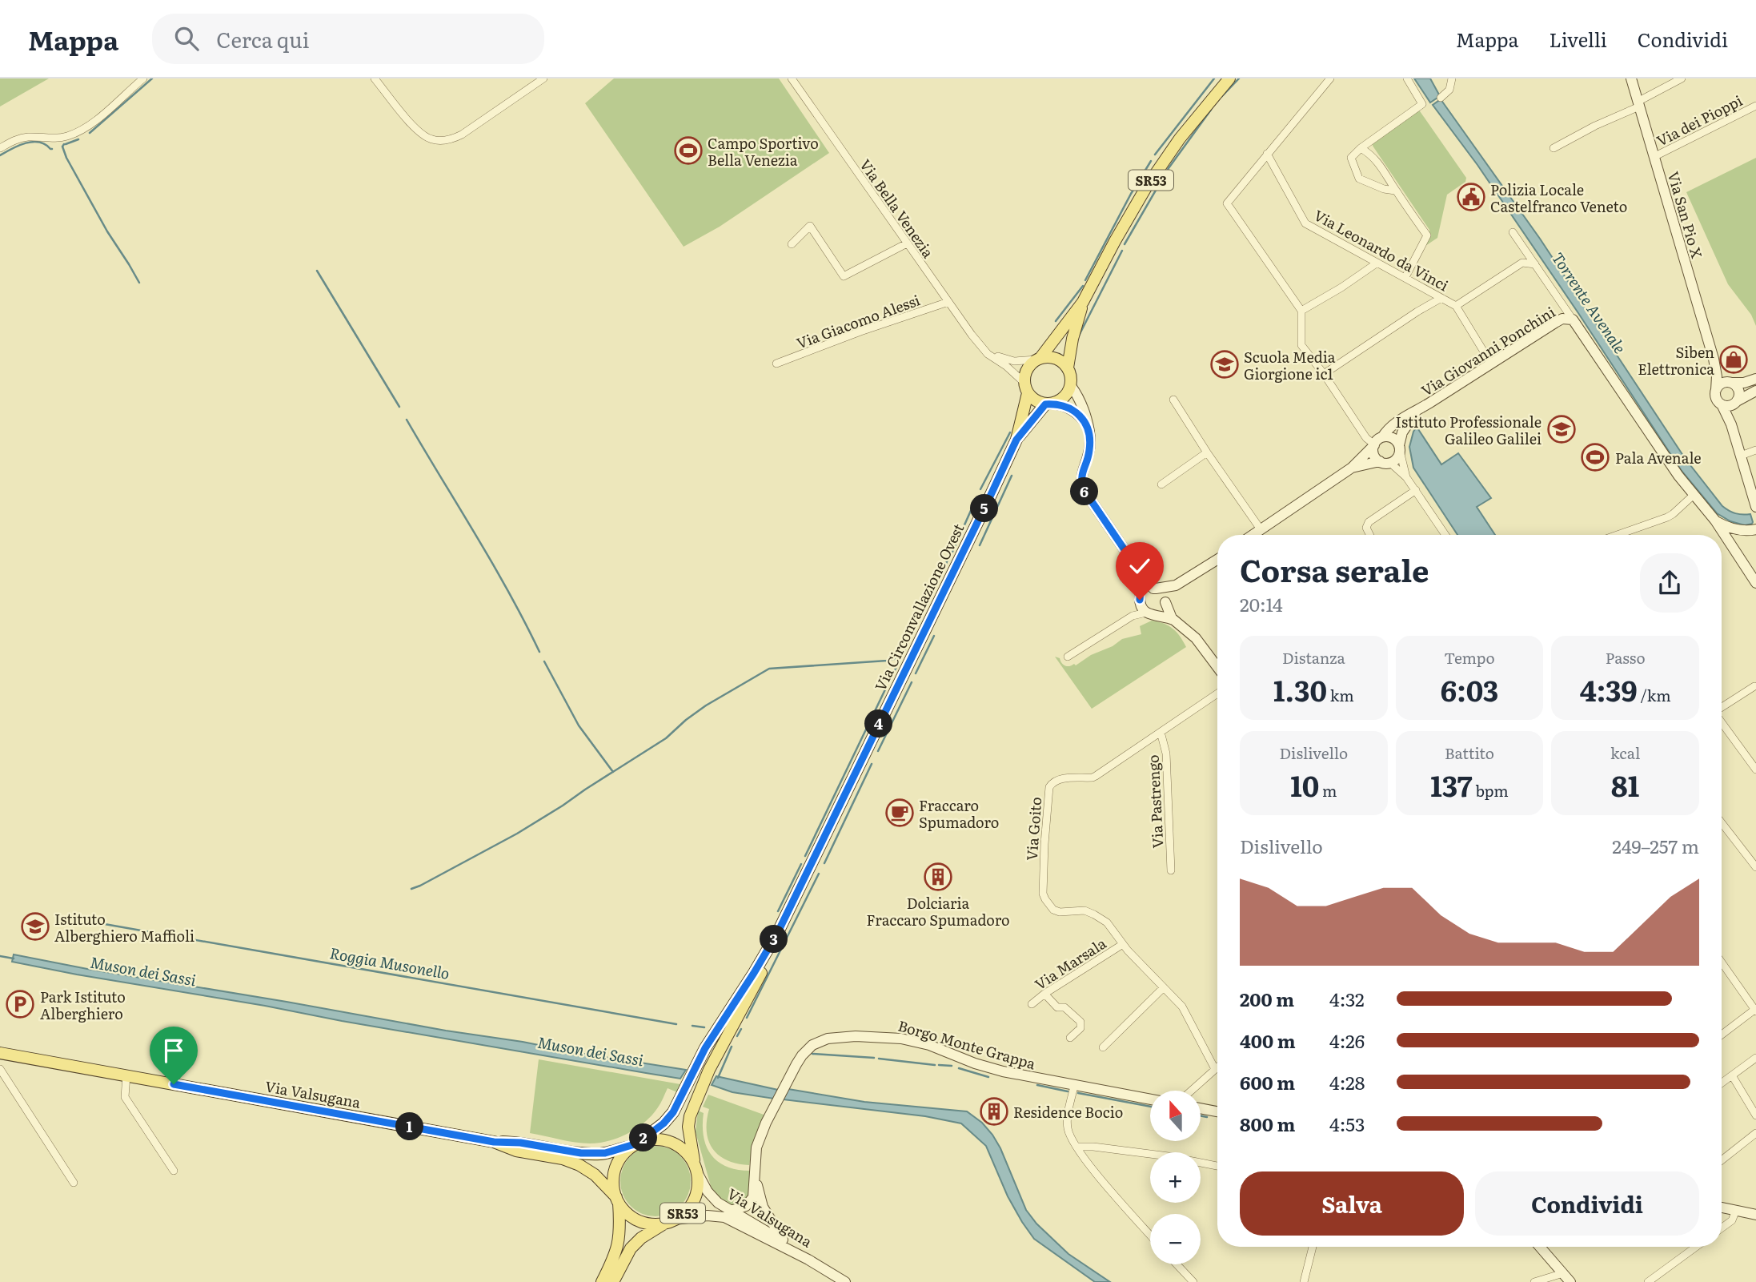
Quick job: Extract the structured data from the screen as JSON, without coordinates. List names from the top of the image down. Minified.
{"streets":{"main road":["SR53","Via Circonvallazione Ovest","Via Valsugana"],"street":["Via dei Pioppi","Via Bella Venezia","Via San Pio X","Via Leonardo da Vinci","Via Giacomo Alessi","Via Giovanni Ponchini","Via Pastrengo","Via Goito","Via Marsala","Borgo Monte Grappa"]},"crossings":[["Via dei Pioppi","Via San Pio X"],["SR53","Via Circonvallazione Ovest"],["SR53","Via Valsugana"],["Via Bella Venezia","Via Giacomo Alessi"],["Via Bella Venezia","Via Circonvallazione Ovest"],["Via Leonardo da Vinci","Via Giovanni Ponchini"],["Via Circonvallazione Ovest","Via Valsugana"],["Via Pastrengo","Via Goito"],["Via Goito","Via Marsala"]],"water":["Torrente Avenale","Roggia Musonello","Muson dei Sassi"],"places":{"sports":["Campo Sportivo Bella Venezia","Pala Avenale"],"public building":["Polizia Locale Castelfranco Veneto"],"shop":["Siben Elettronica"],"school or university":["Scuola Media Giorgione ic1","Istituto Professionale Galileo Galilei","Istituto Alberghiero Maffioli"],"cafe":["Fraccaro Spumadoro"],"building":["Dolciaria Fraccaro Spumadoro","Residence Bocio"],"parking":["Park Istituto Alberghiero"]},"north":"top","page":{"header":"Mappa","search":"Cerca qui","nav":["Mappa","Livelli","Condividi"],"pins":["6","5","4","3","1","2"],"heading":["Corsa serale","20:14"],"stats":[["Distanza","1.30 km"],["Tempo","6:03"],["Passo","4:39 /km"],["Dislivello","10 m"],["Battito","137 bpm"],["kcal","81"]],"chart":["Dislivello","249–257 m"],"list":[{"name":"200 m","note":"4:32"},{"name":"400 m","note":"4:26"},{"name":"600 m","note":"4:28"},{"name":"800 m","note":"4:53"}],"map_buttons":["+","−"],"buttons":["Salva","Condividi"]}}
